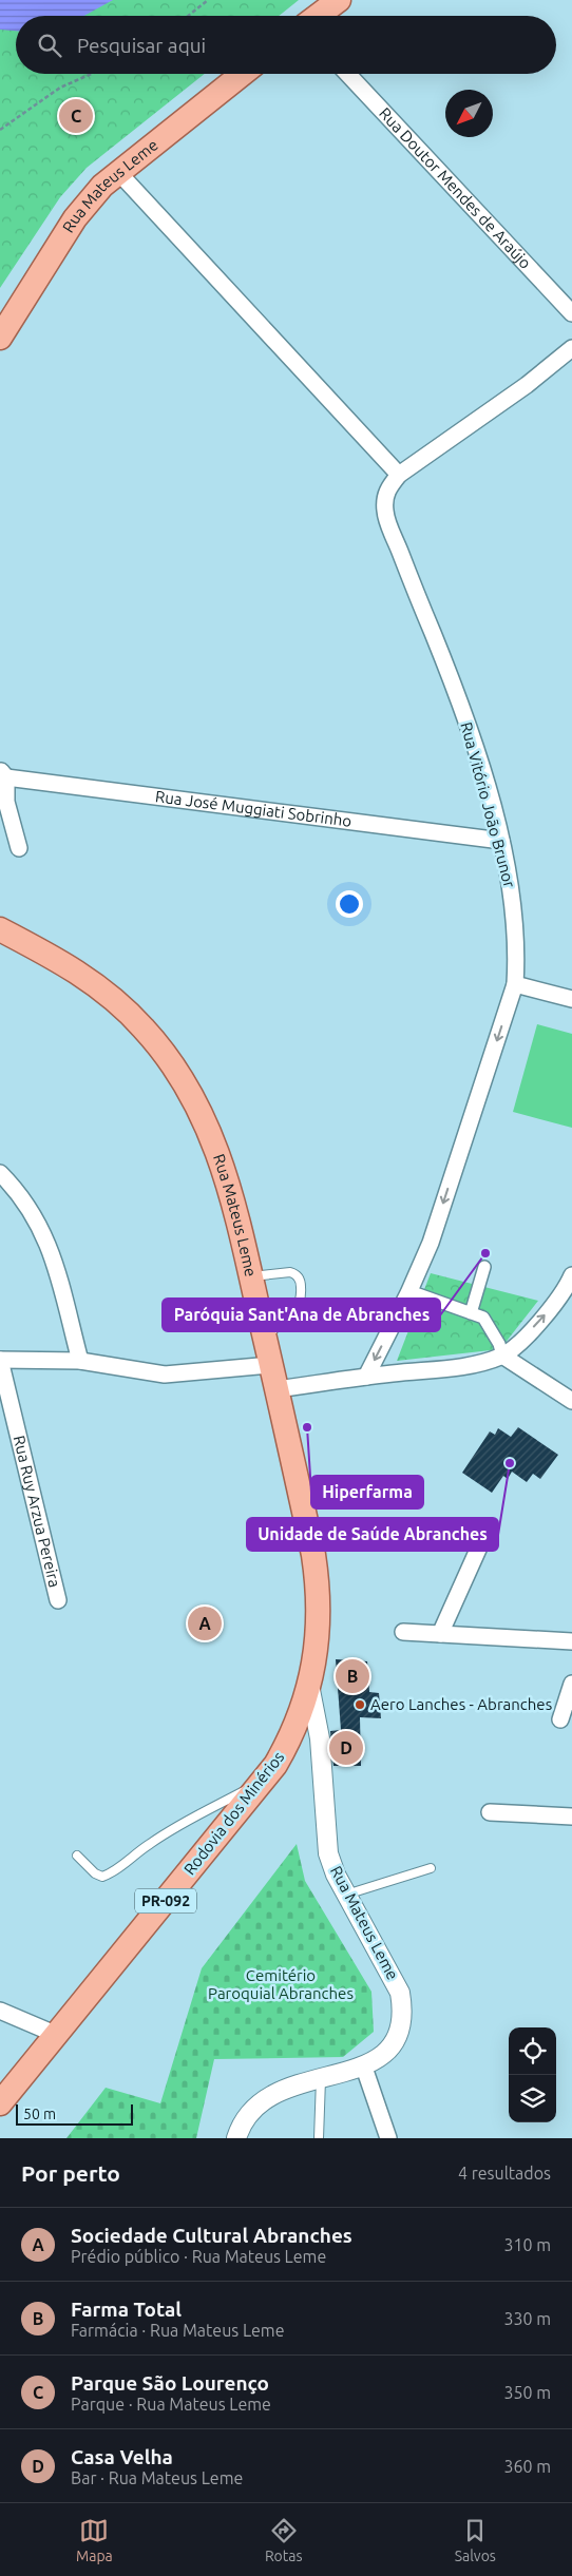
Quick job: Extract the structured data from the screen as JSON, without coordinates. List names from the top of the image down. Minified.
{"streets":{"main road":["Rua Mateus Leme","Rodovia dos Minérios","PR-092"],"street":["Rua Doutor Mendes de Araújo","Rua Vitório João Brunor","Rua José Muggiati Sobrinho","Rua Ruy Arzua Pereira"]},"crossings":[["Rua Mateus Leme","Rodovia dos Minérios"],["Rua Vitório João Brunor","Rua José Muggiati Sobrinho"]],"parks":["Cemitério Paroquial Abranches"],"places":["Paróquia Sant'Ana de Abranches","Hiperfarma","Unidade de Saúde Abranches","Aero Lanches - Abranches"],"scale_bar":"50 m","north":"bottom left","page":{"search":"Pesquisar aqui","pins":["C","A","B","D"],"scale":"50 m","heading":["Por perto","4 resultados"],"list":[{"mark":"A","name":"Sociedade Cultural Abranches","note":"Prédio público · Rua Mateus Leme","value":"310 m"},{"mark":"B","name":"Farma Total","note":"Farmácia · Rua Mateus Leme","value":"330 m"},{"mark":"C","name":"Parque São Lourenço","note":"Parque · Rua Mateus Leme","value":"350 m"},{"mark":"D","name":"Casa Velha","note":"Bar · Rua Mateus Leme","value":"360 m"}],"nav":["Mapa","Rotas","Salvos"]}}
